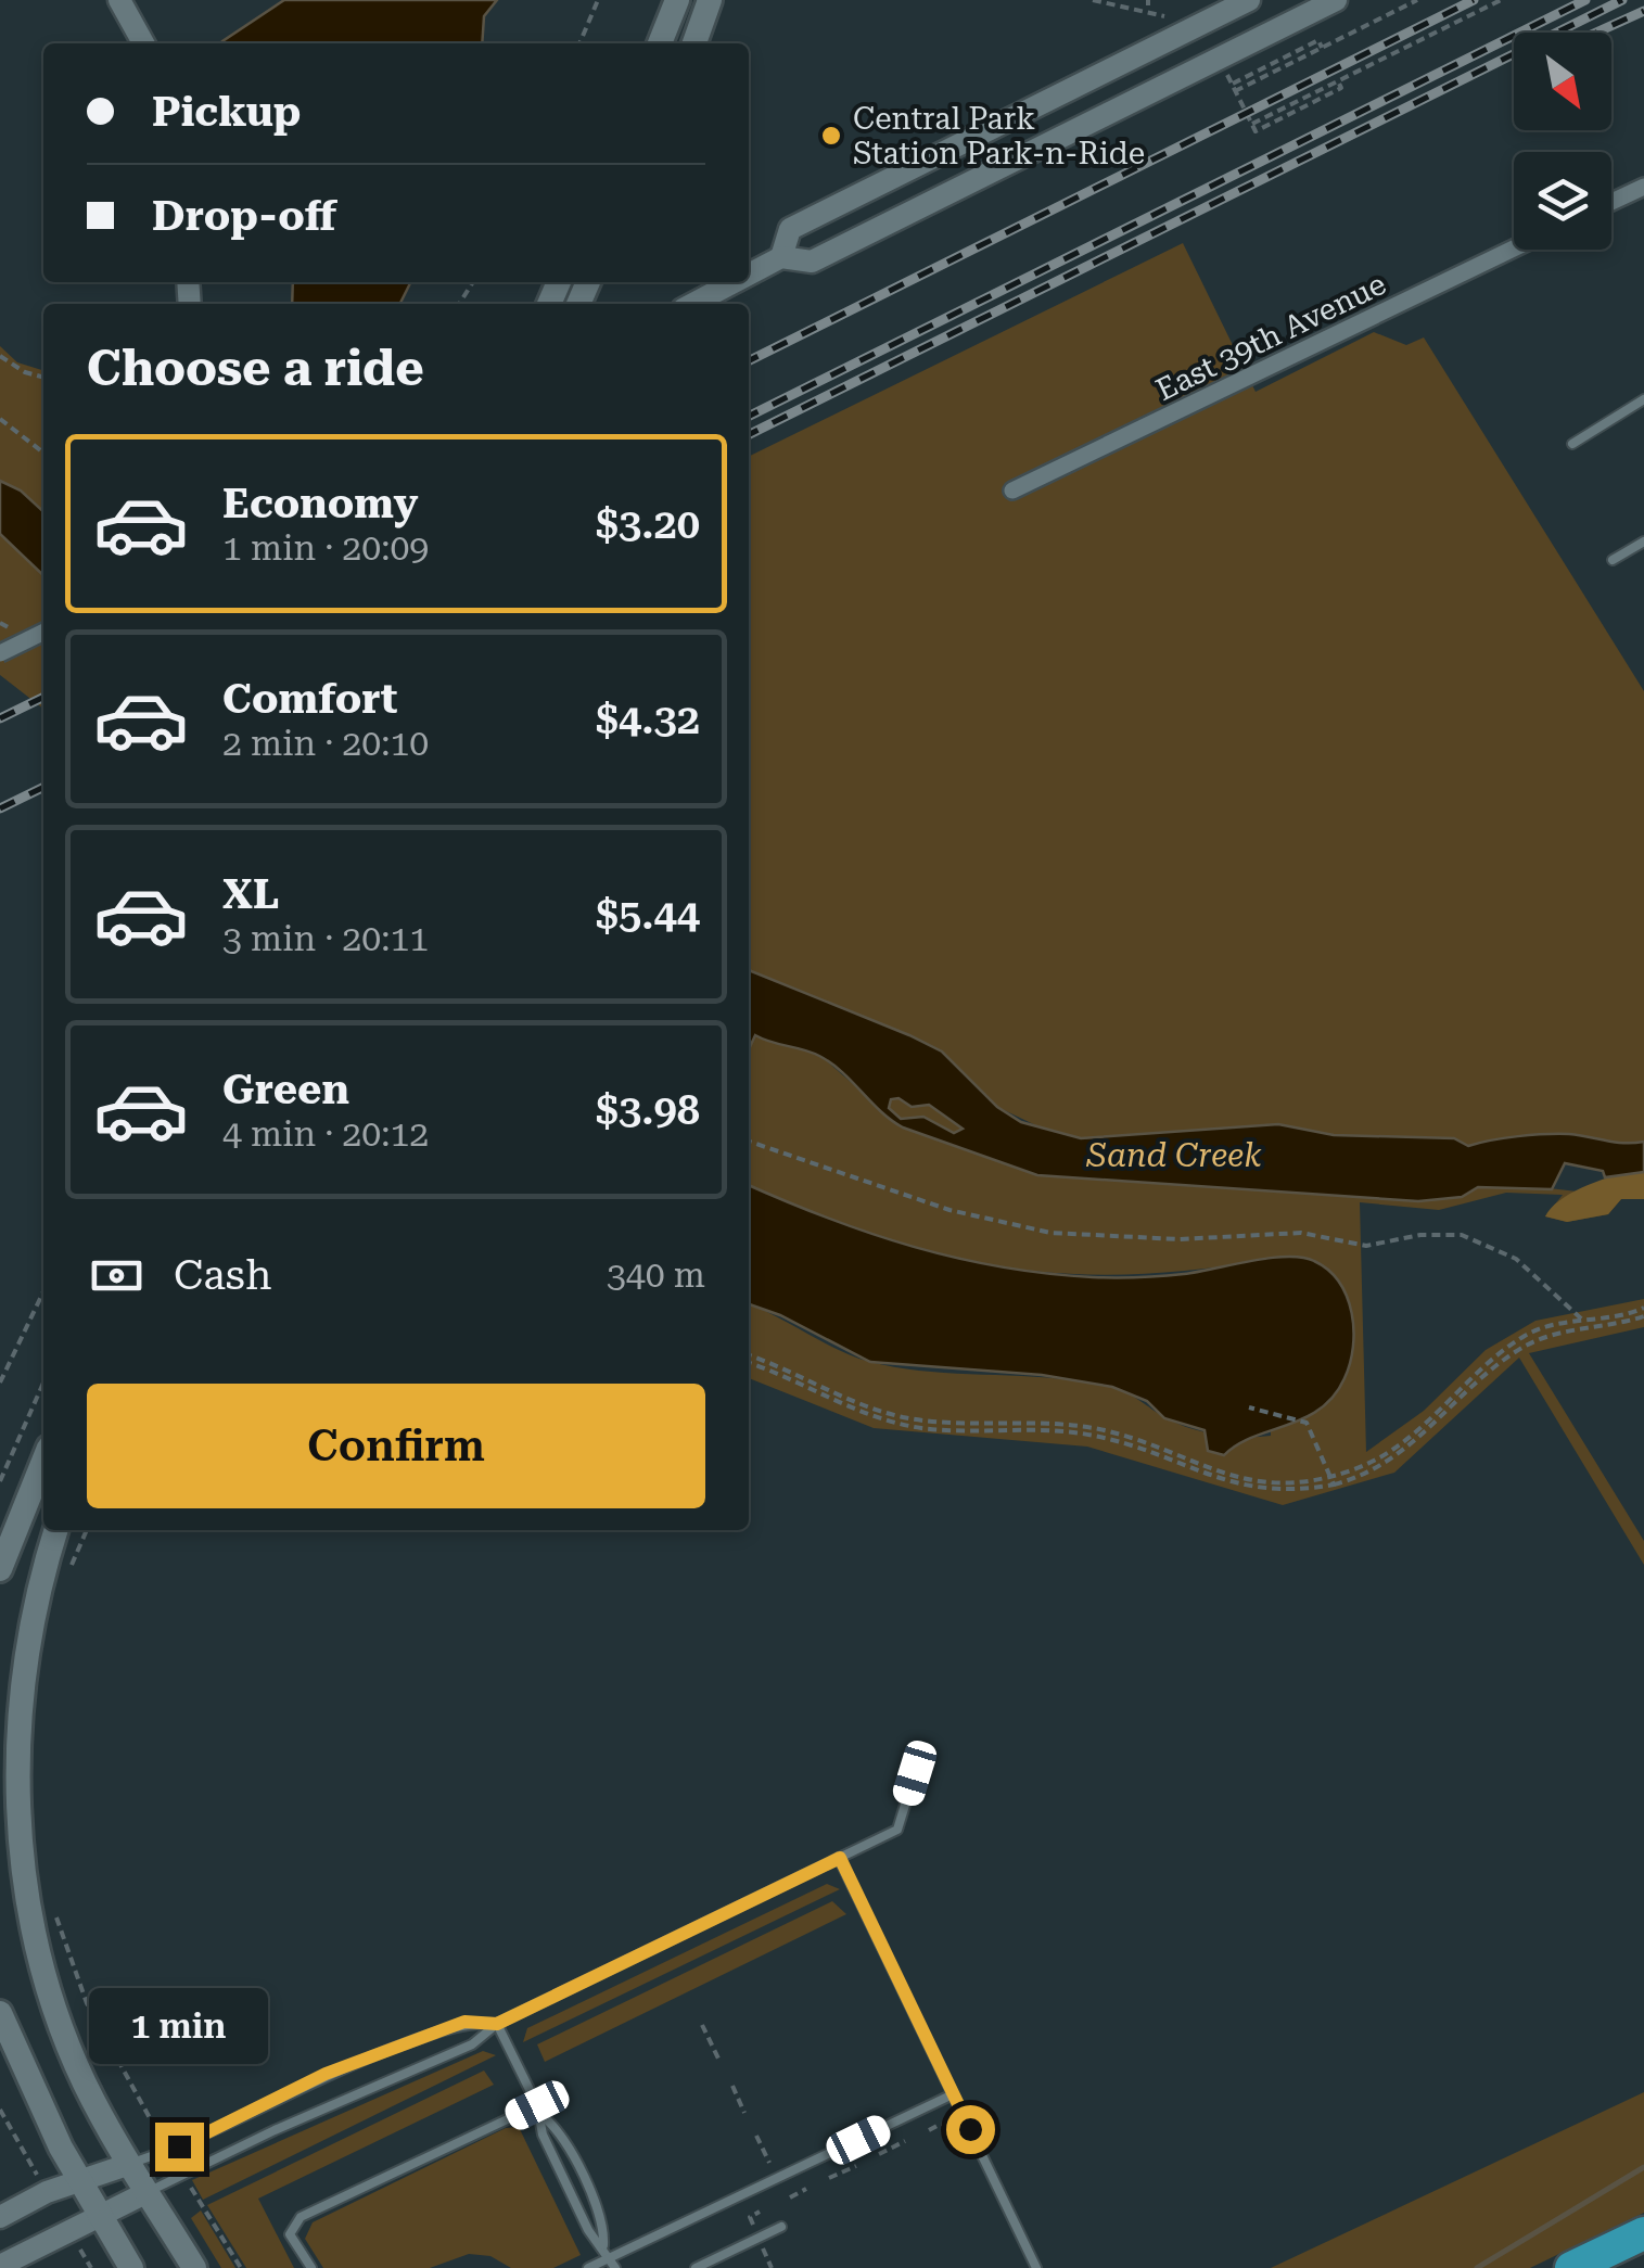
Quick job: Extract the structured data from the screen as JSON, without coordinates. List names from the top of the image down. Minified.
{"streets":{"street":["East 39th Avenue"]},"water":["Sand Creek"],"places":["Central Park Station Park-n-Ride"],"north":"bottom right","page":{"banner":["Pickup","Drop-off"],"heading":"Choose a ride","list":[{"name":"Economy","note":"1 min · 20:09","value":"$3.20"},{"name":"Comfort","note":"2 min · 20:10","value":"$4.32"},{"name":"XL","note":"3 min · 20:11","value":"$5.44"},{"name":"Green","note":"4 min · 20:12","value":"$3.98"}],"pay":["Cash","340 m"],"buttons":"Confirm","bubble":"1 min"}}
